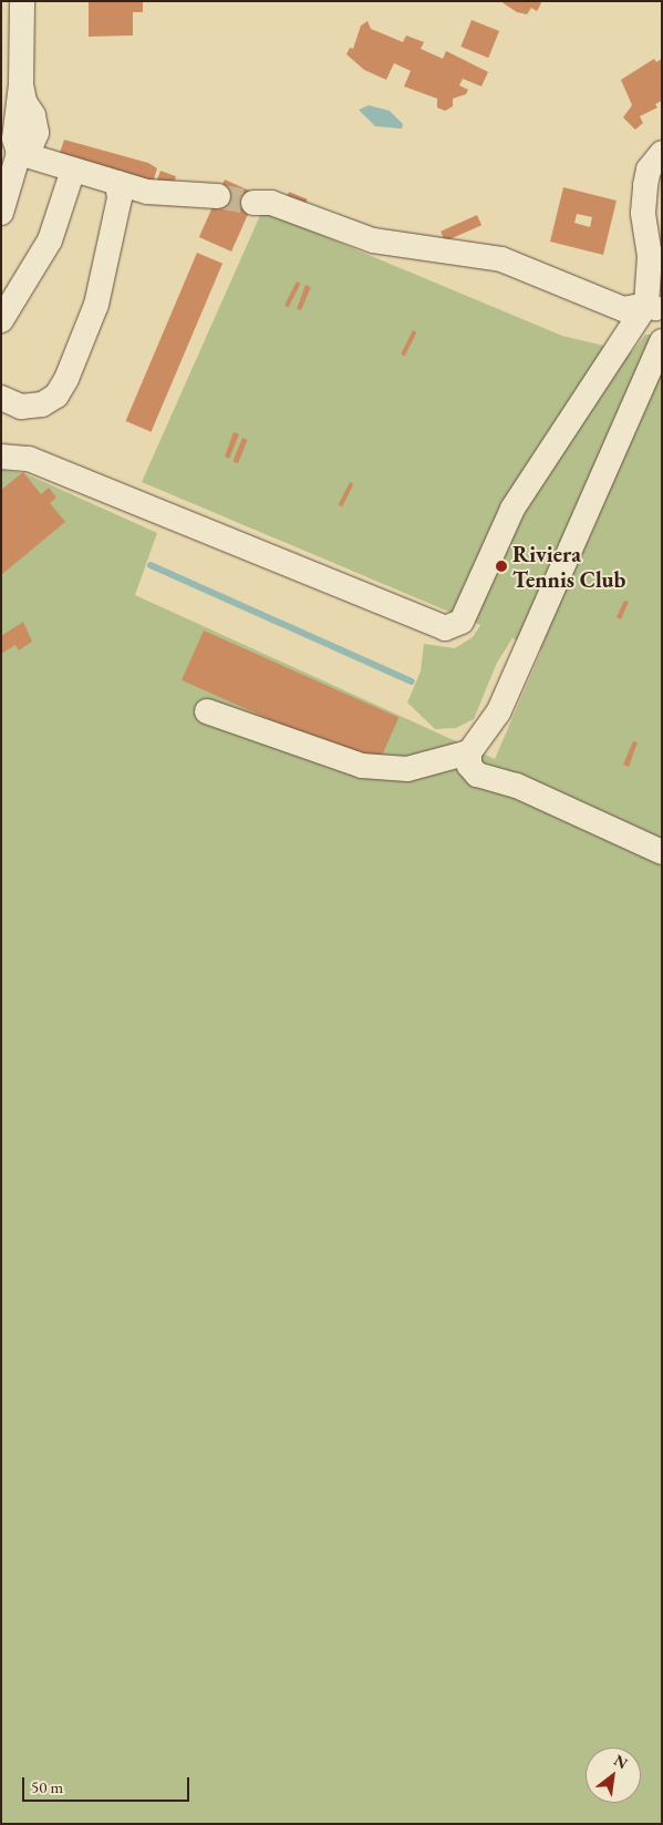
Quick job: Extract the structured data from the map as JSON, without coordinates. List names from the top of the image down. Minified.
{"places":["Riviera Tennis Club"],"scale_bar":"50 m","north":"top right"}
